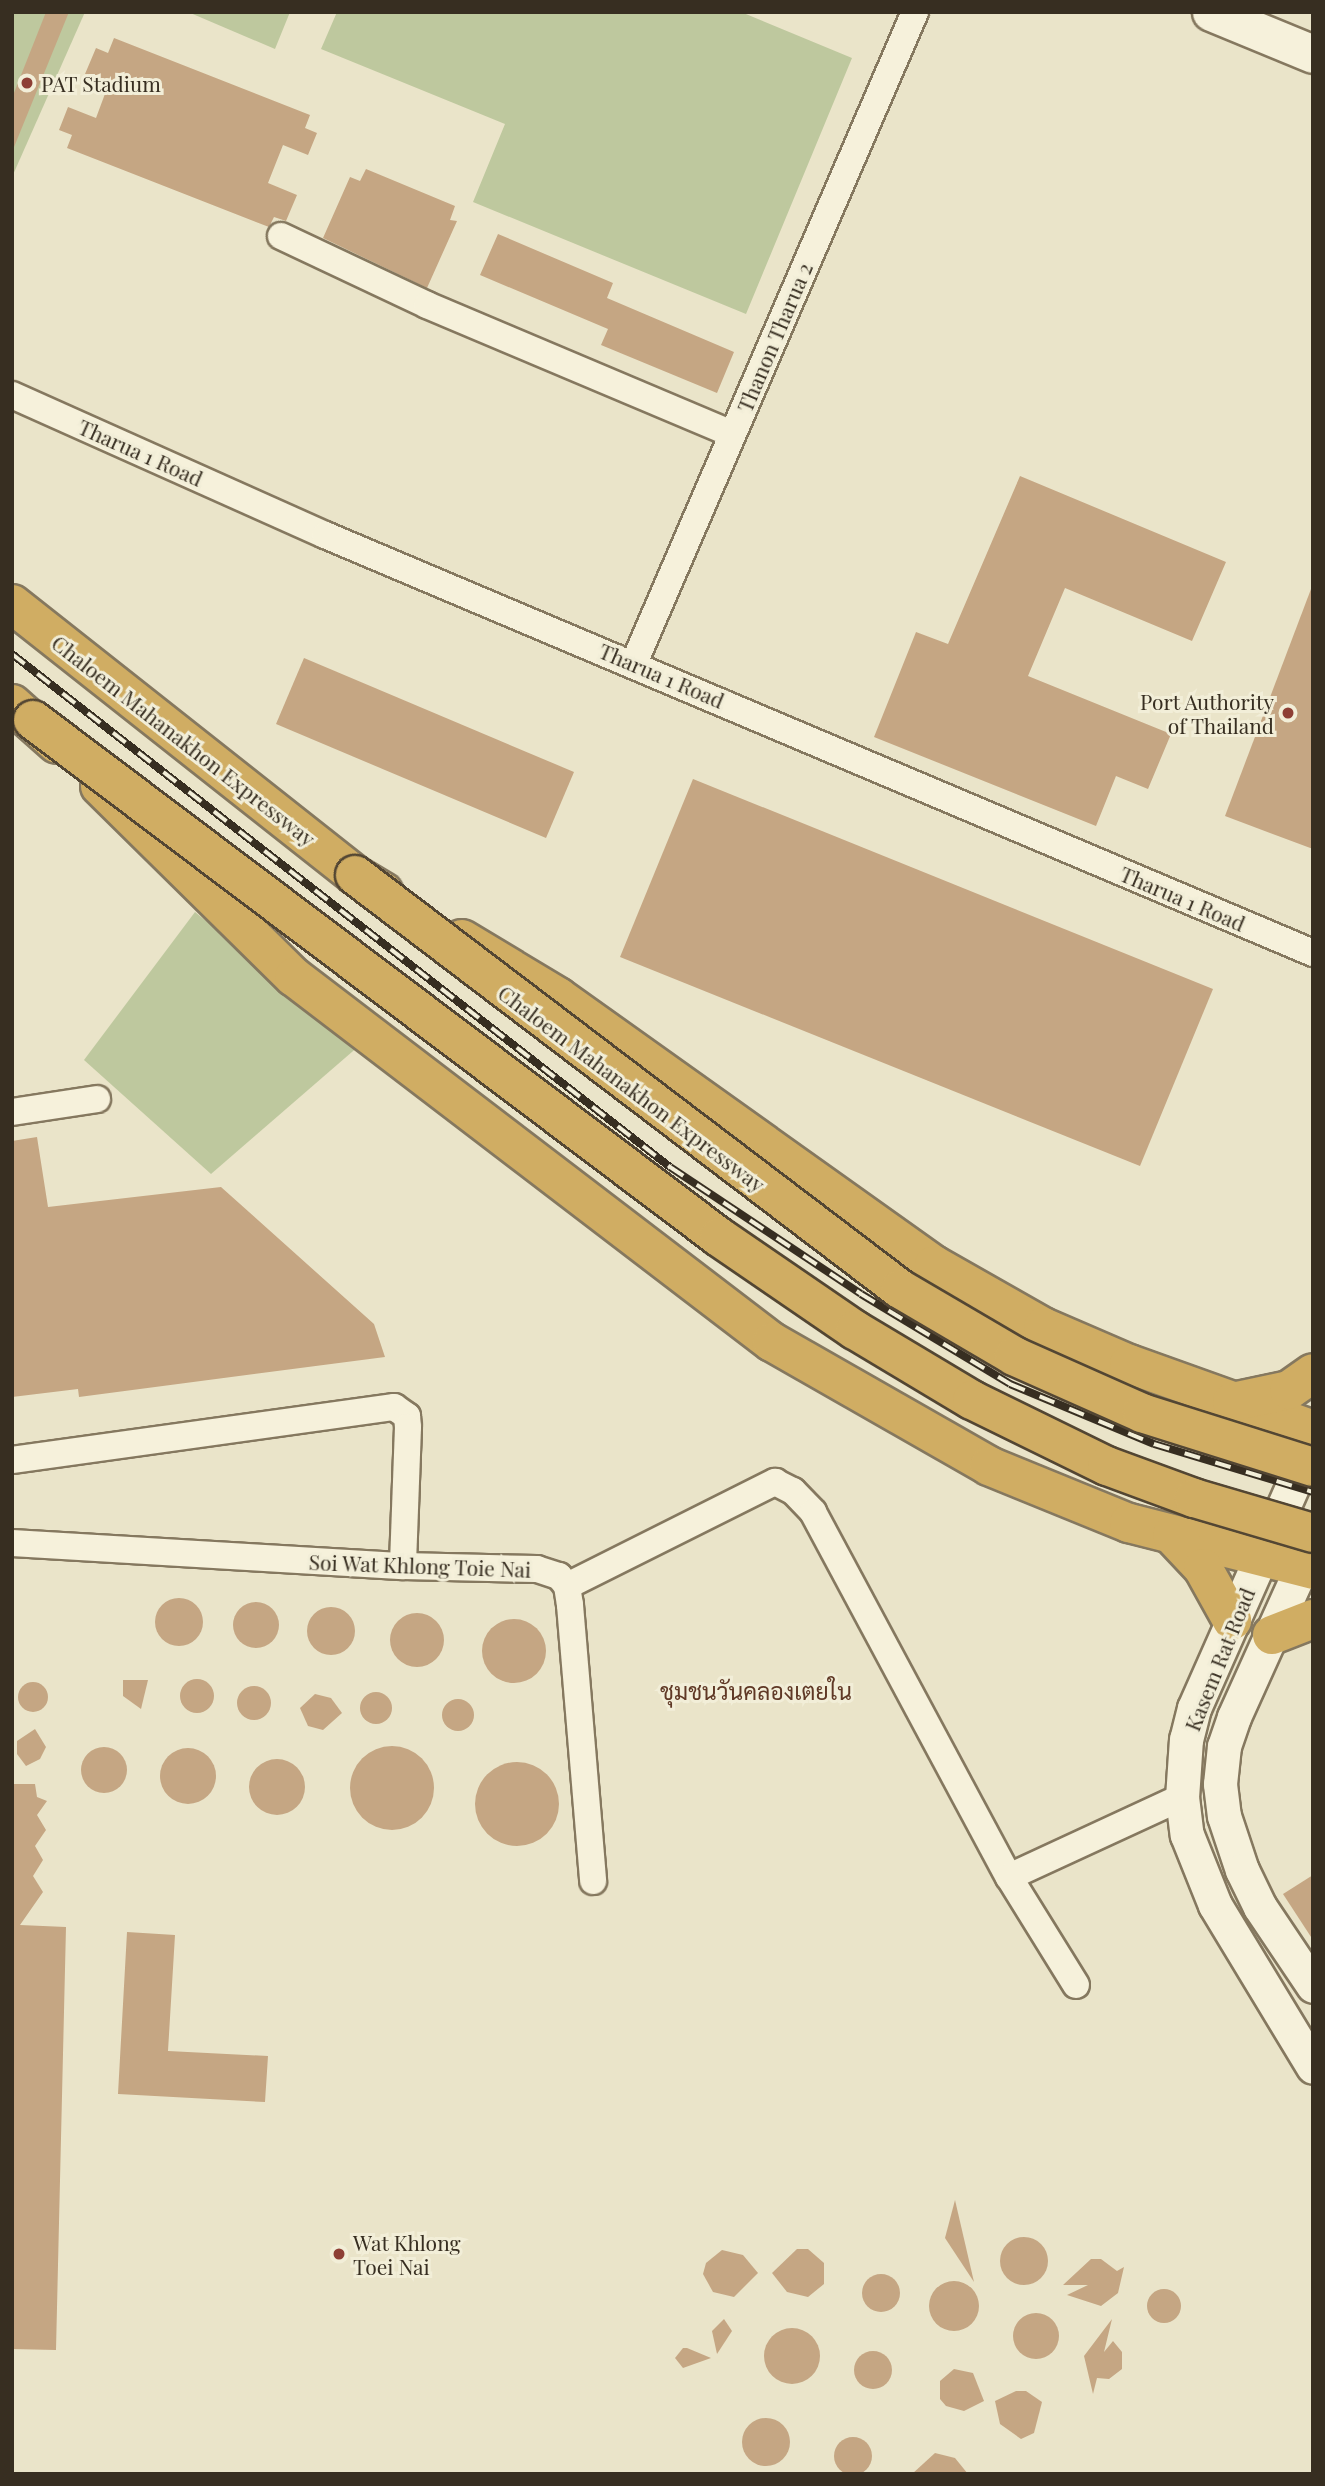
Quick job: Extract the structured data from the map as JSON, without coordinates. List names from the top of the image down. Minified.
{"streets":{"highway":["Chaloem Mahanakhon Expressway"],"street":["Thanon Tharua 2","Tharua 1 Road","Soi Wat Khlong Toie Nai","Kasem Rat Road"]},"crossings":[["Thanon Tharua 2","Tharua 1 Road"]],"districts":["ชุมชนวันคลองเตยใน"],"places":["PAT Stadium","Port Authority of Thailand","Wat Khlong Toei Nai"]}
